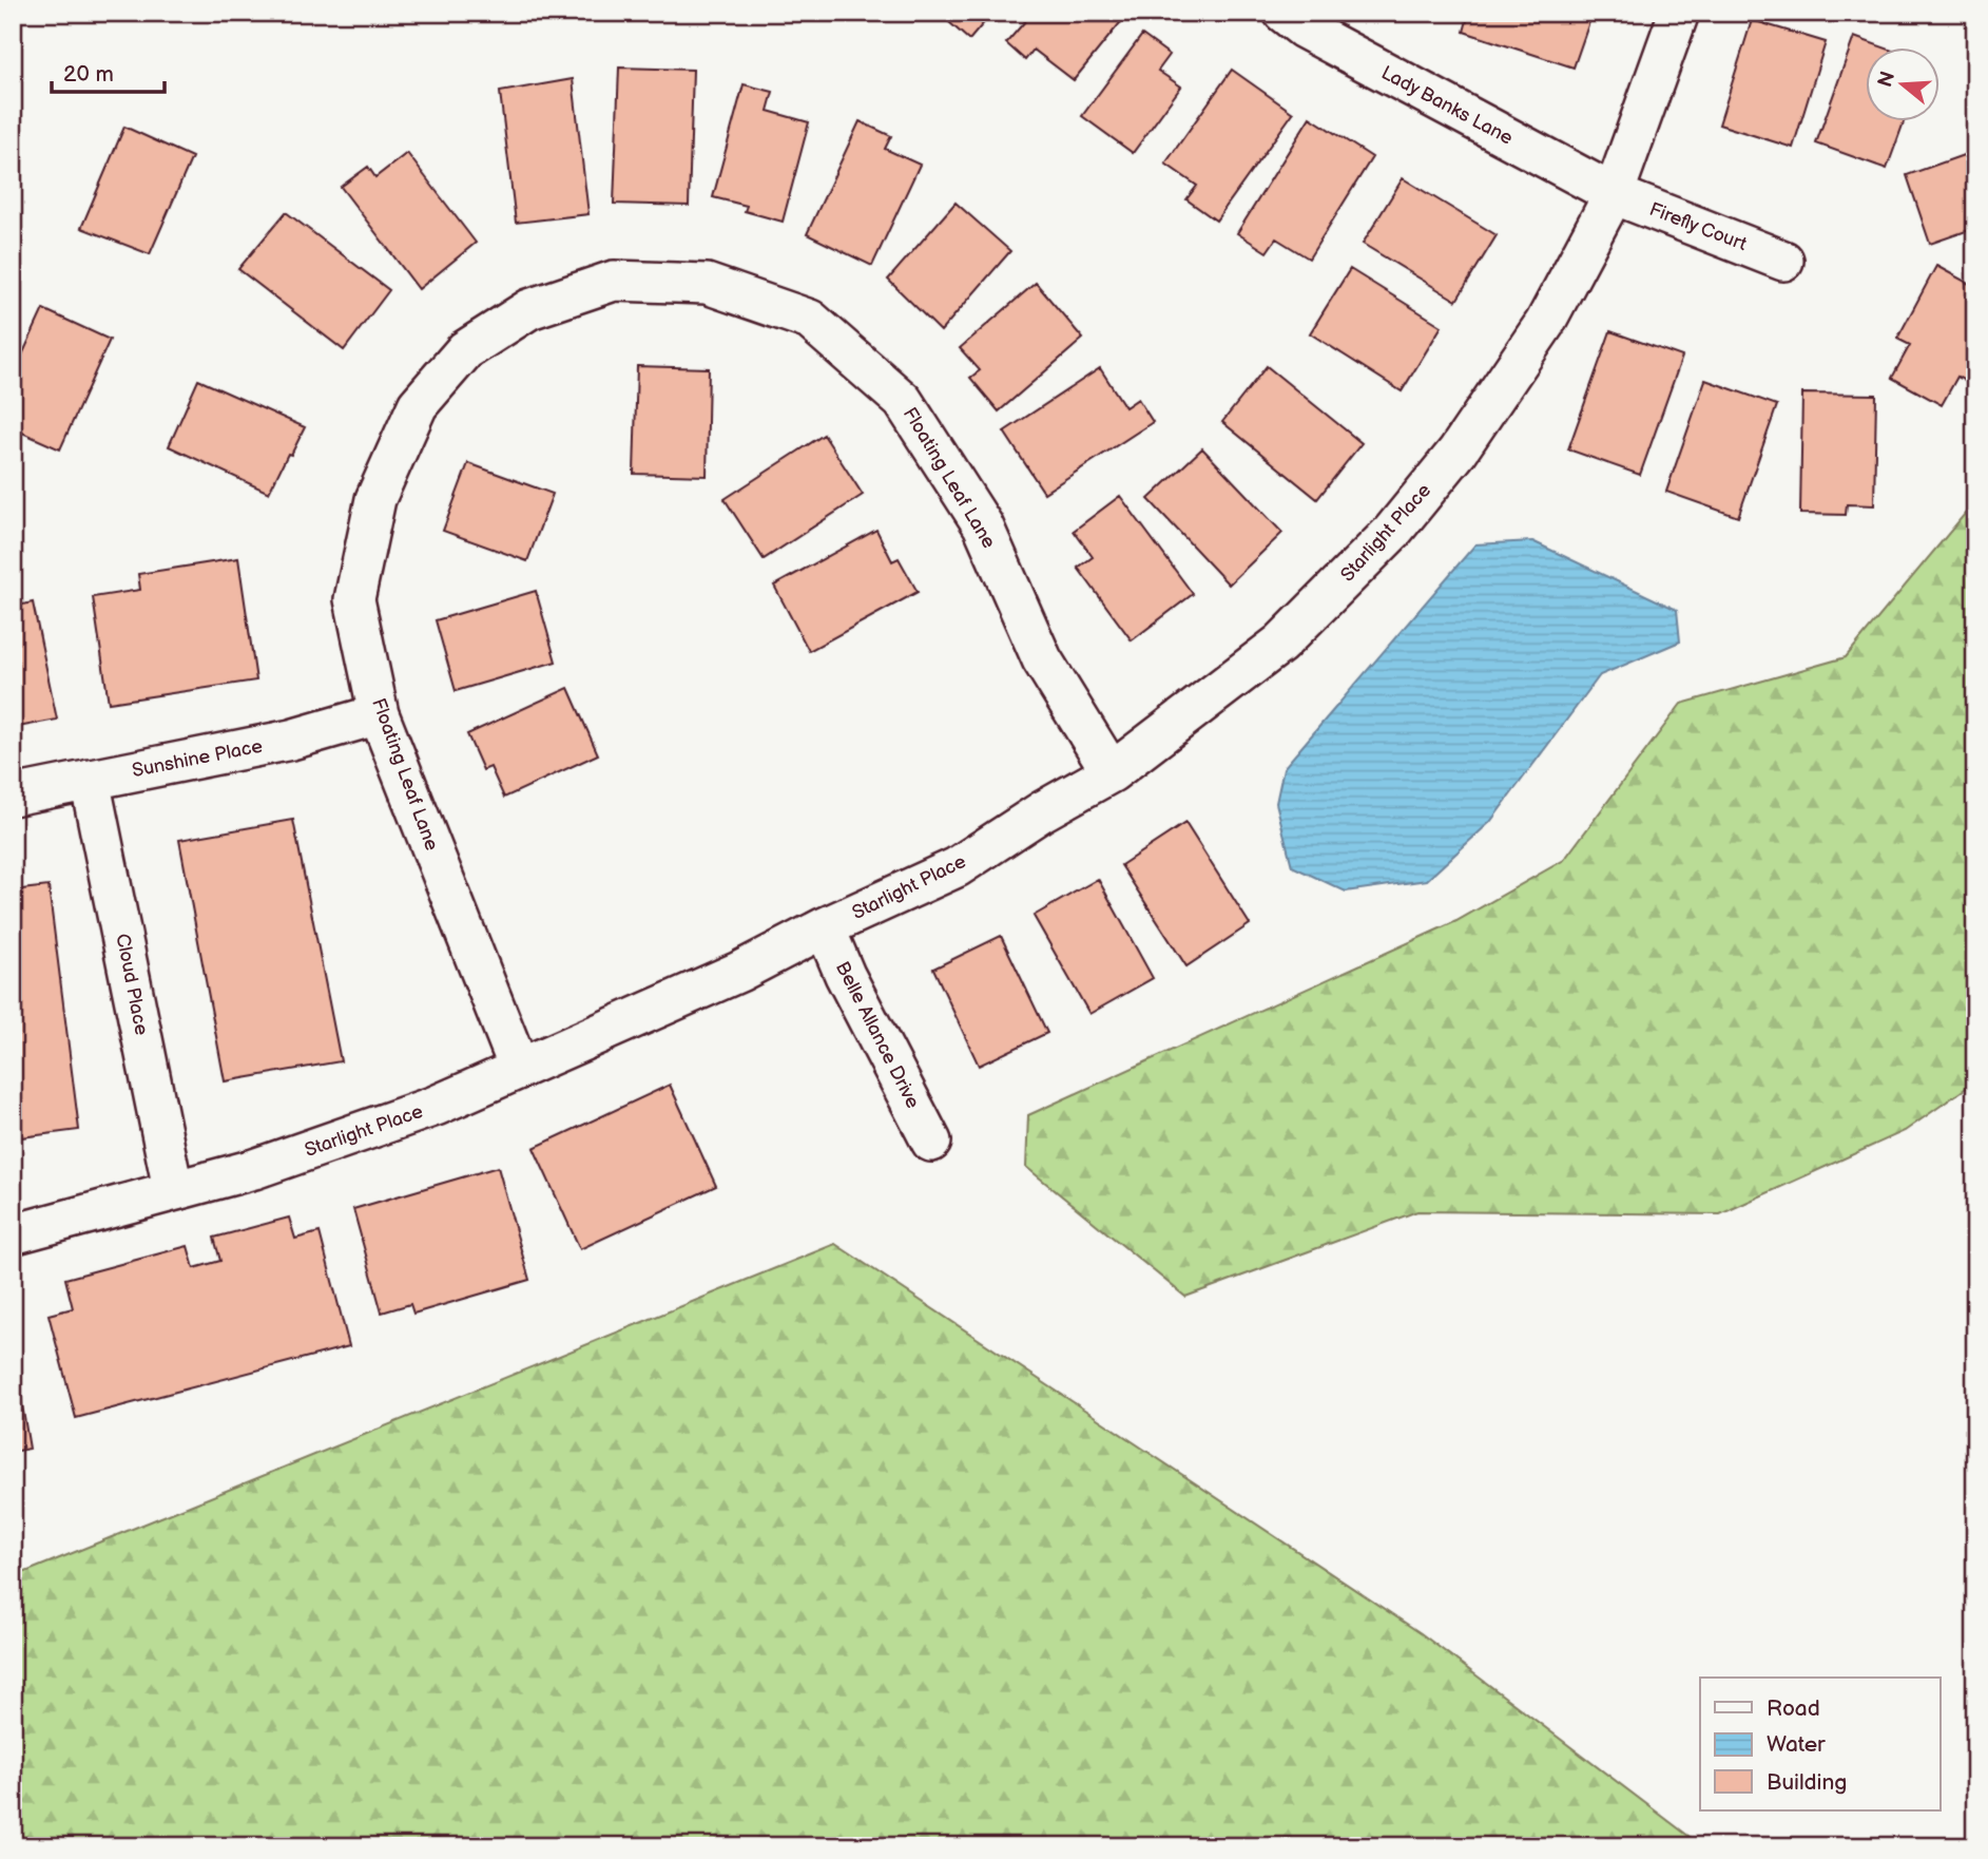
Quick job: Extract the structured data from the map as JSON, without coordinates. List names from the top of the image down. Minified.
{"streets":{"street":["Lady Banks Lane","Firefly Court","Floating Leaf Lane","Starlight Place","Sunshine Place","Cloud Place","Belle Allance Drive"]},"crossings":[["Lady Banks Lane","Firefly Court"],["Lady Banks Lane","Starlight Place"],["Firefly Court","Starlight Place"],["Floating Leaf Lane","Starlight Place"],["Floating Leaf Lane","Sunshine Place"],["Starlight Place","Cloud Place"],["Starlight Place","Belle Allance Drive"],["Sunshine Place","Cloud Place"]],"legend":["Road","Water","Building"],"scale_bar":"20 m","north":"left"}
